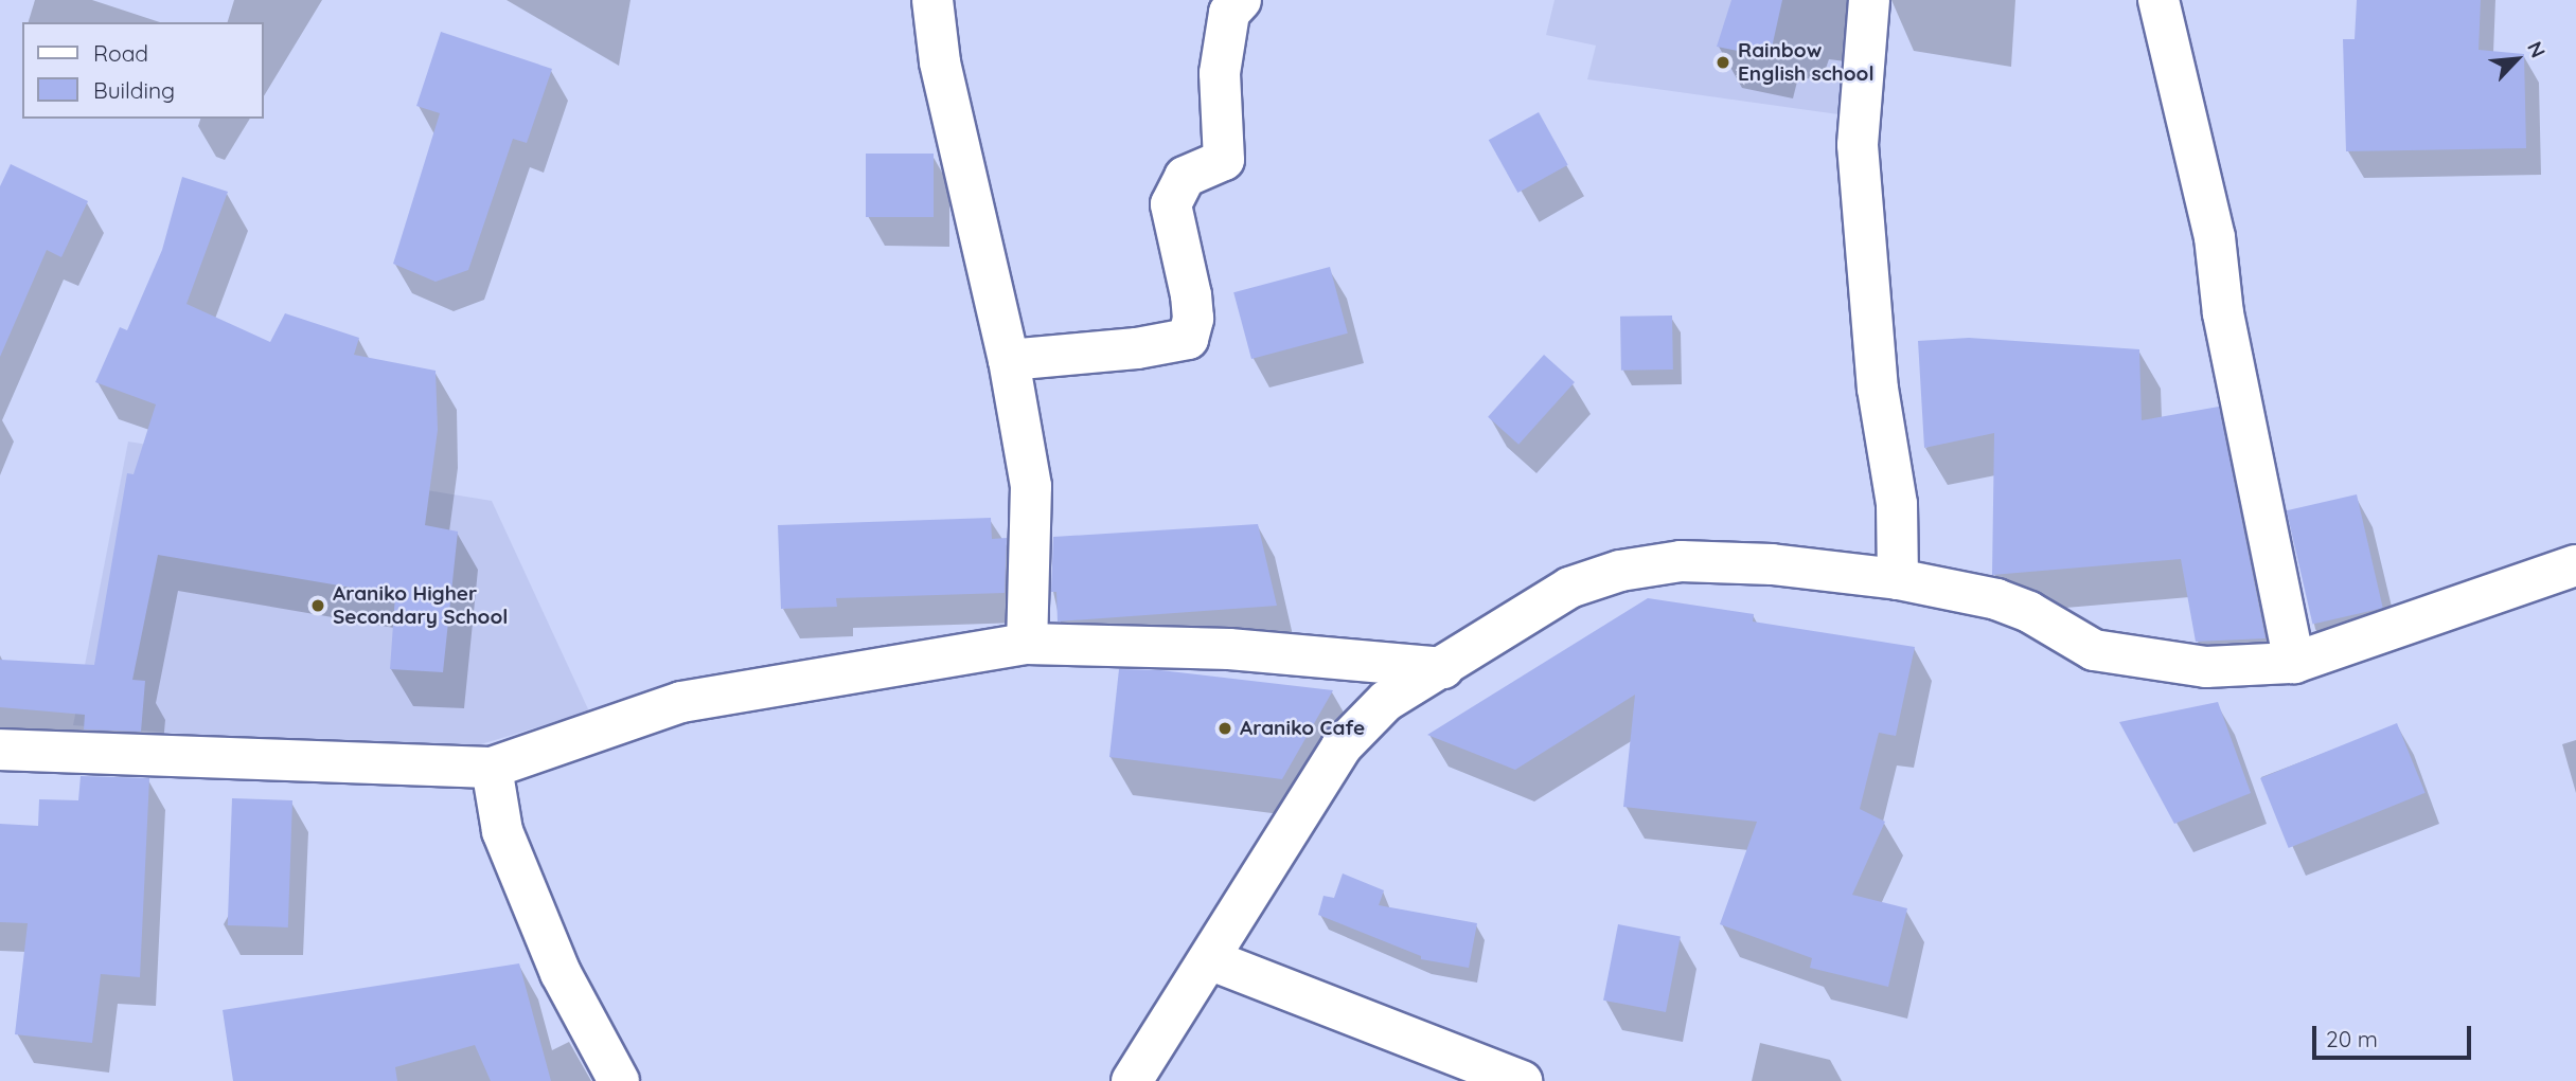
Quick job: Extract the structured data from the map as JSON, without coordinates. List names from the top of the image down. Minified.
{"places":["Rainbow English school","Araniko Higher Secondary School","Araniko Cafe"],"legend":["Road","Building"],"scale_bar":"20 m","north":"top right"}
